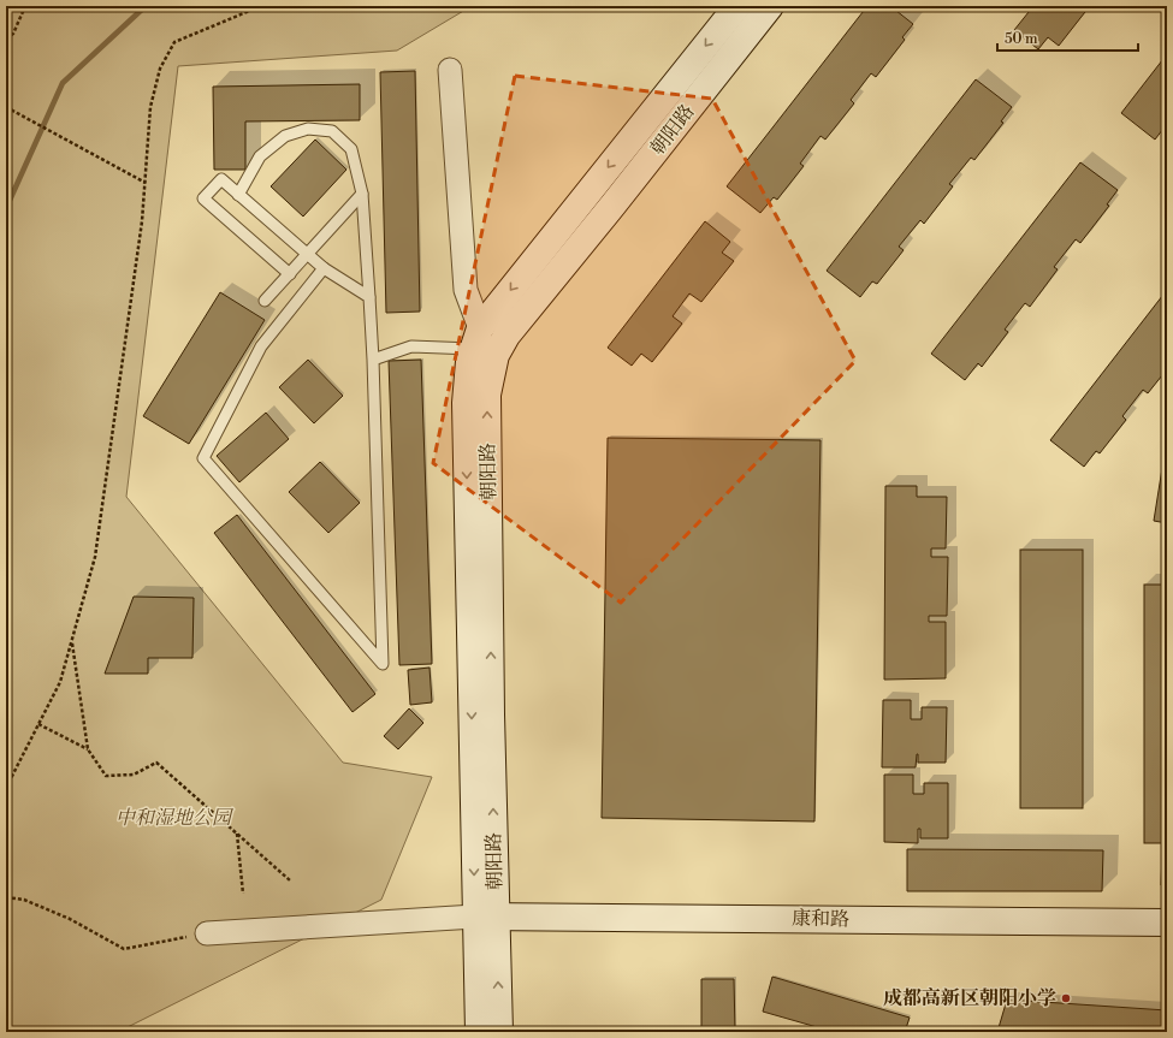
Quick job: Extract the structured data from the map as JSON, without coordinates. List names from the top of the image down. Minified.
{"streets":{"main road":["朝阳路","康和路"]},"crossings":[["朝阳路","康和路"]],"parks":["中和湿地公园"],"places":["成都高新区朝阳小学"],"scale_bar":"50 m"}
